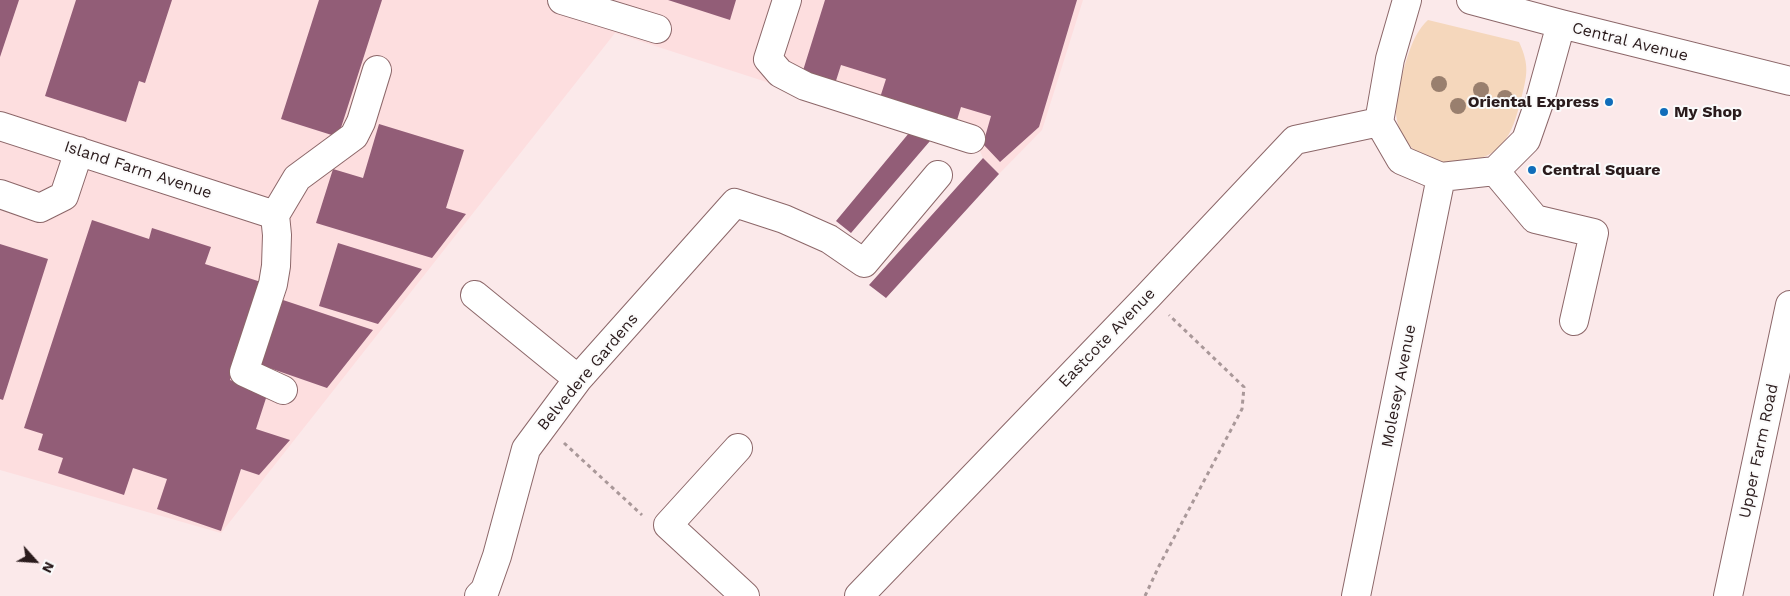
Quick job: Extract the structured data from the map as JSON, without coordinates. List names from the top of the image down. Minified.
{"streets":{"street":["Central Avenue","Island Farm Avenue","Eastcote Avenue","Belvedere Gardens","Molesey Avenue","Upper Farm Road"]},"places":["Oriental Express","My Shop","Central Square"],"north":"bottom right"}
